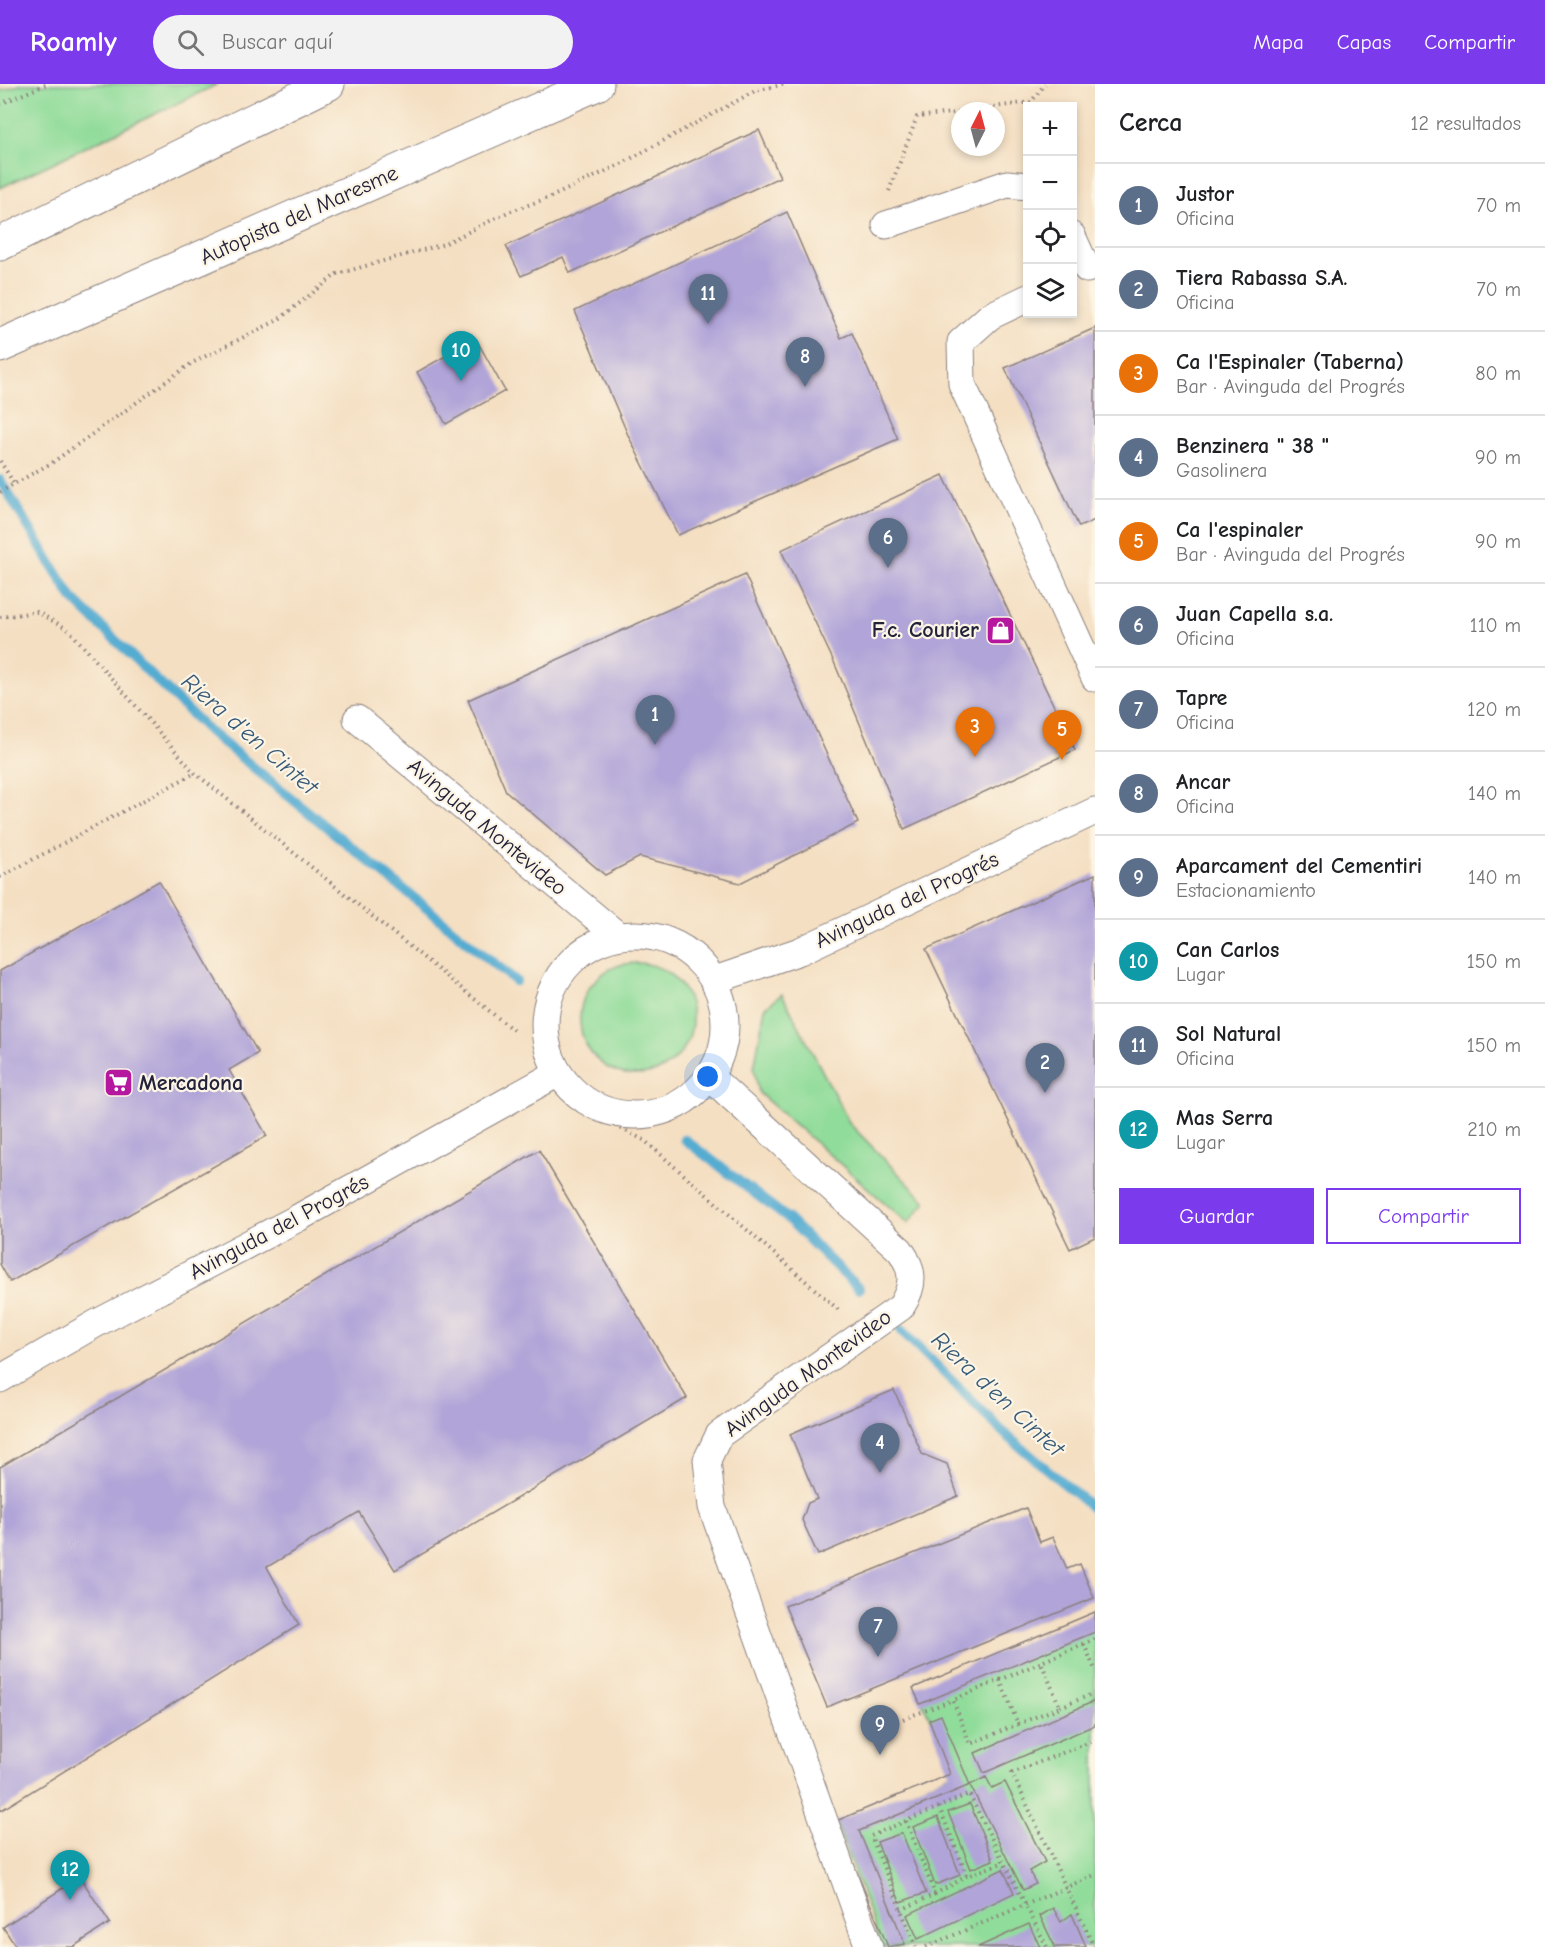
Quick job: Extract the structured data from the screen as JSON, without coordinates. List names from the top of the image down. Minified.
{"streets":{"highway":["Autopista del Maresme"],"street":["Avinguda Montevideo","Avinguda del Progrés"]},"crossings":[["Avinguda Montevideo","Avinguda del Progrés"]],"water":["Riera d'en Cintet"],"places":{"shop":["F.c. Courier"],"supermarket":["Mercadona"]},"north":"top","page":{"header":"Roamly","search":"Buscar aquí","nav":["Mapa","Capas","Compartir"],"heading":["Cerca","12 resultados"],"map_buttons":["+","−"],"list":[{"mark":"1","name":"Justor","note":"Oficina","value":"70 m"},{"mark":"2","name":"Tiera Rabassa S.A.","note":"Oficina","value":"70 m"},{"mark":"3","name":"Ca l'Espinaler (Taberna)","note":"Bar · Avinguda del Progrés","value":"80 m"},{"mark":"4","name":"Benzinera \" 38 \"","note":"Gasolinera","value":"90 m"},{"mark":"5","name":"Ca l'espinaler","note":"Bar · Avinguda del Progrés","value":"90 m"},{"mark":"6","name":"Juan Capella s.a.","note":"Oficina","value":"110 m"},{"mark":"7","name":"Tapre","note":"Oficina","value":"120 m"},{"mark":"8","name":"Ancar","note":"Oficina","value":"140 m"},{"mark":"9","name":"Aparcament del Cementiri","note":"Estacionamiento","value":"140 m"},{"mark":"10","name":"Can Carlos","note":"Lugar","value":"150 m"},{"mark":"11","name":"Sol Natural","note":"Oficina","value":"150 m"},{"mark":"12","name":"Mas Serra","note":"Lugar","value":"210 m"}],"pins":["11","10","8","6","1","3","5","2","4","7","9","12"],"buttons":["Guardar","Compartir"]}}
